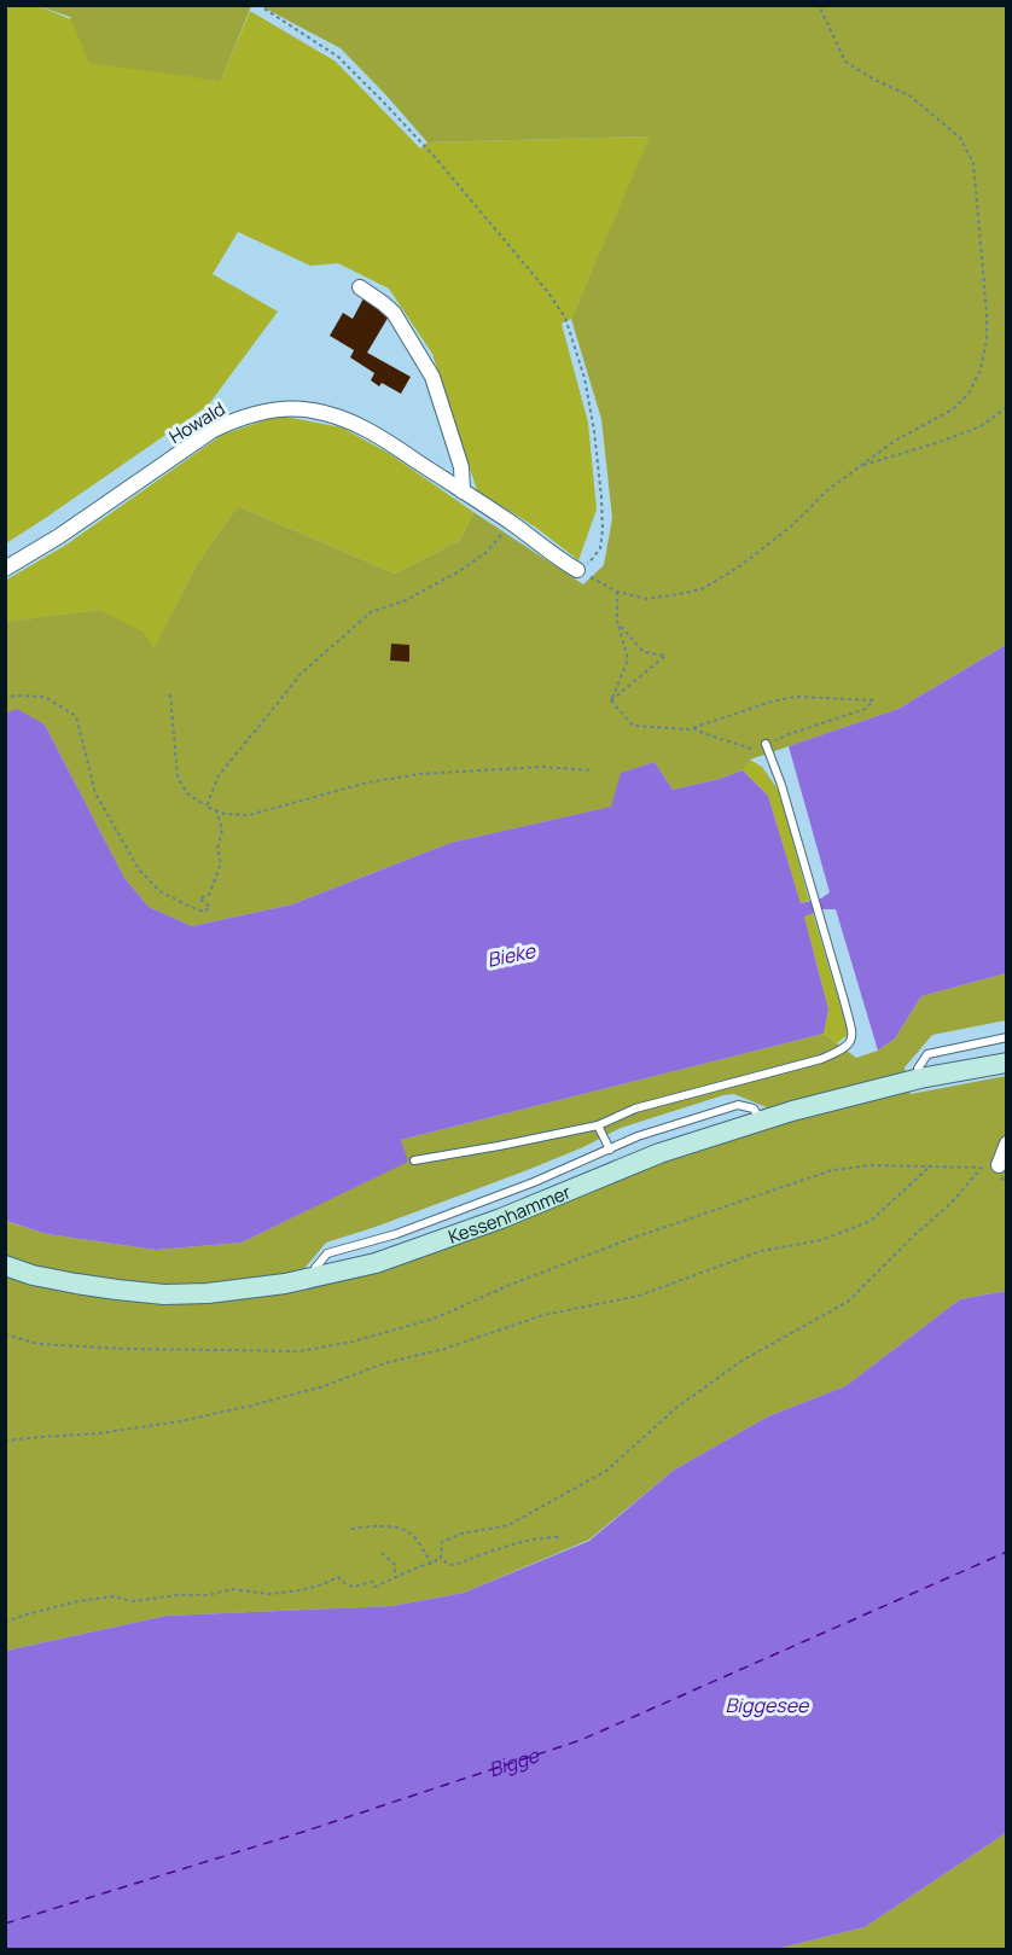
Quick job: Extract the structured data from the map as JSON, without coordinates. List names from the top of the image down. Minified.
{"streets":{"main road":["Kessenhammer"],"street":["Howald"]},"water":["Bieke","Biggesee","Bigge"]}
